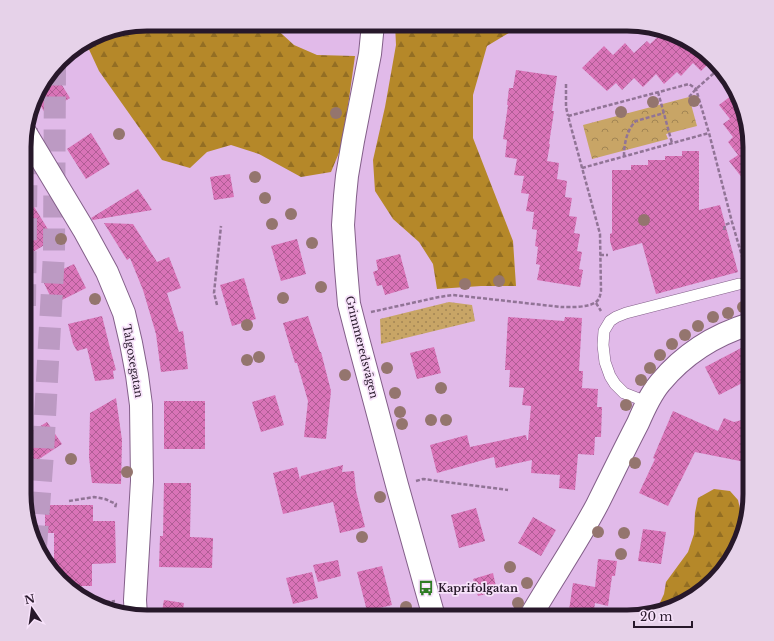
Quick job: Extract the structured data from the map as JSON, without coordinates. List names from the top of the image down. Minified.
{"streets":{"street":["Grimmeredsvägen","Talgoxegatan"]},"places":{"bus stop":["Kaprifolgatan"]},"scale_bar":"20 m","north":"top"}
